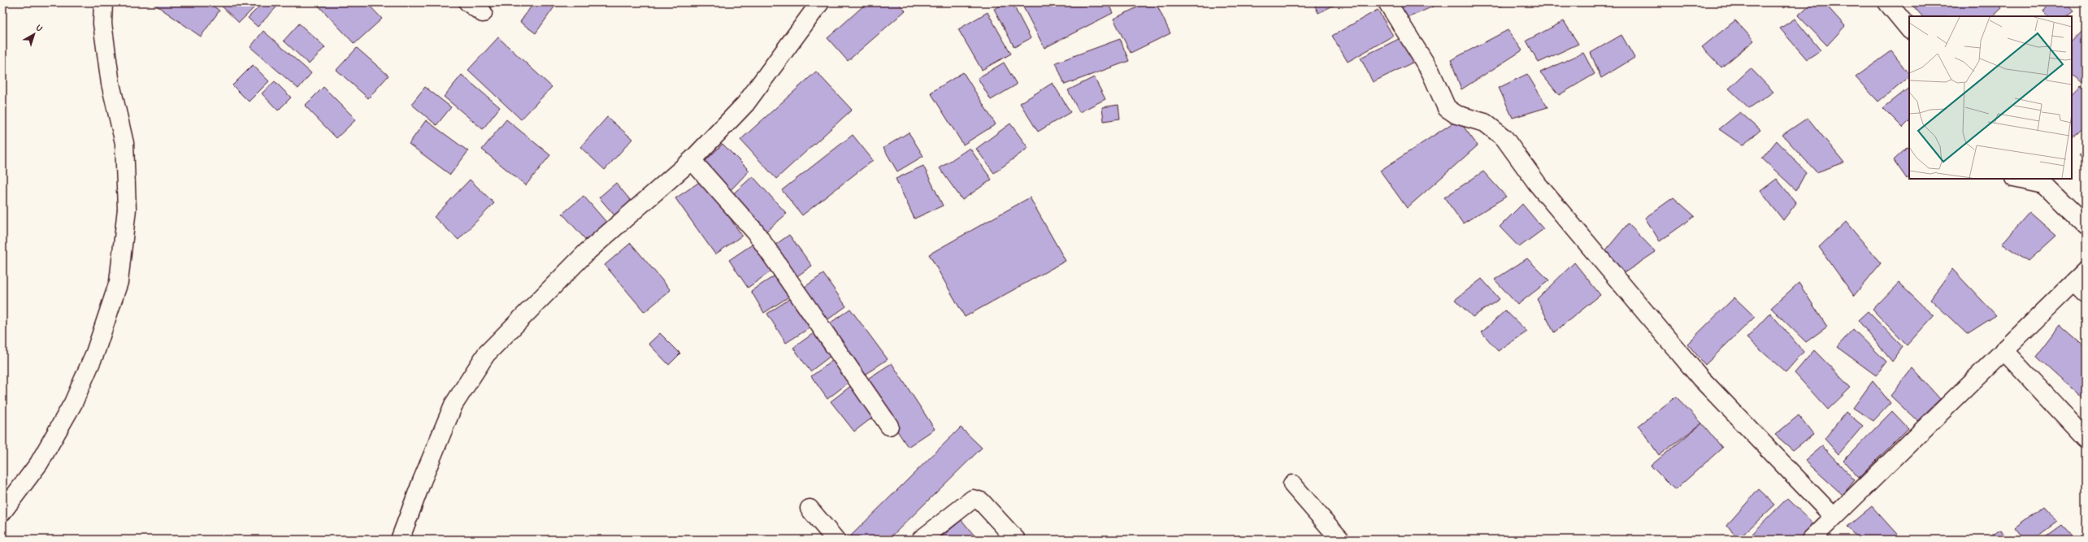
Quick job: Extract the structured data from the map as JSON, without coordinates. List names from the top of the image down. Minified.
{"north":"top right"}
